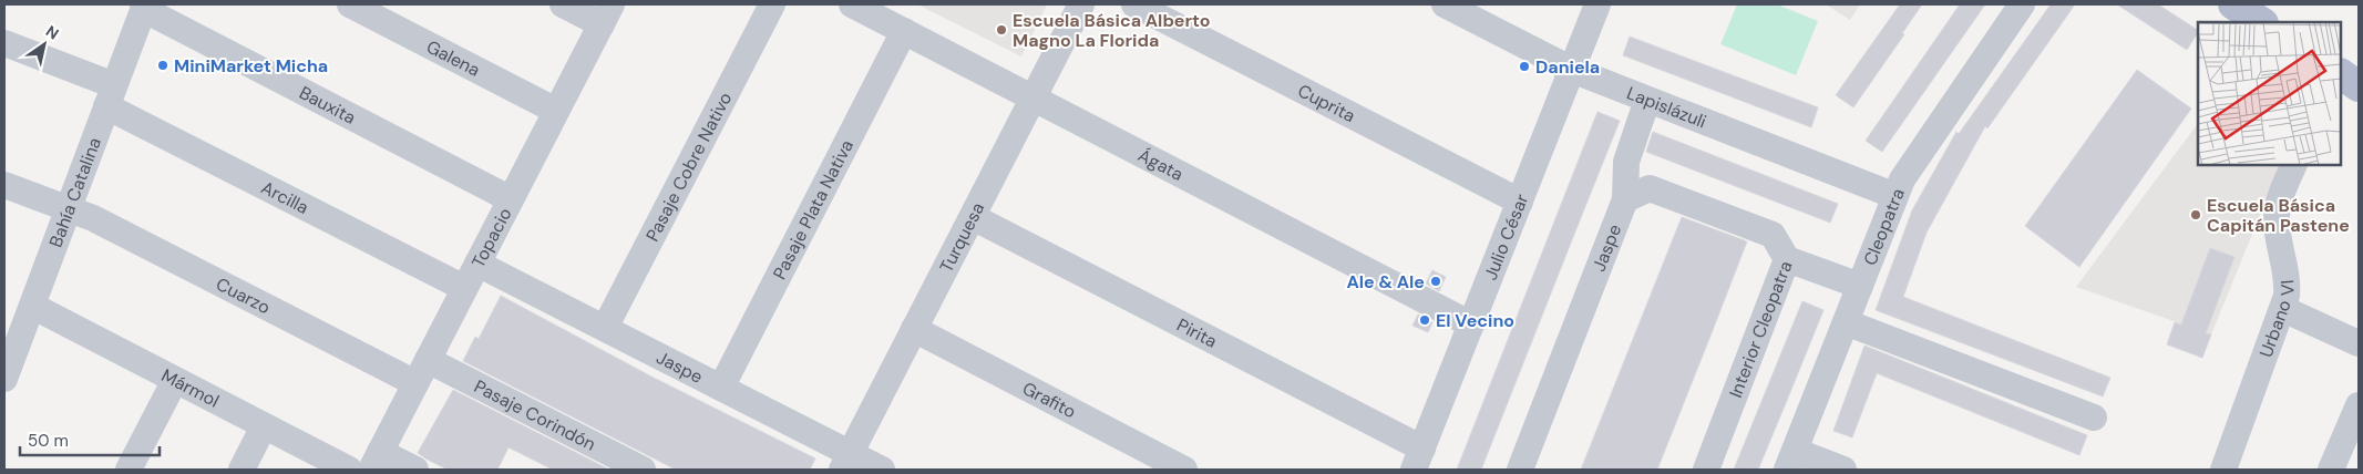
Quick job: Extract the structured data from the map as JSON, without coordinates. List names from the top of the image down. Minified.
{"streets":{"street":["Galena","Cuprita","Bauxita","Lapislázuli","Ágata","Pasaje Cobre Nativo","Bahía Catalina","Arcilla","Pasaje Plata Nativa","Cleopatra","Topacio","Turquesa","Julio César","Jaspe","Cuarzo","Urbano VI","Pirita","Interior Cleopatra","Mármol","Grafito","Pasaje Corindón"]},"crossings":[["Galena","Topacio"],["Cuprita","Julio César"],["Bauxita","Bahía Catalina"],["Bauxita","Topacio"],["Lapislázuli","Cleopatra"],["Lapislázuli","Julio César"],["Lapislázuli","Jaspe"],["Ágata","Pasaje Plata Nativa"],["Ágata","Turquesa"],["Ágata","Julio César"],["Pasaje Cobre Nativo","Jaspe"],["Bahía Catalina","Arcilla"],["Bahía Catalina","Cuarzo"],["Bahía Catalina","Mármol"],["Arcilla","Topacio"],["Pasaje Plata Nativa","Jaspe"],["Cleopatra","Interior Cleopatra"],["Topacio","Jaspe"],["Topacio","Cuarzo"],["Topacio","Pasaje Corindón"],["Turquesa","Jaspe"],["Turquesa","Pirita"],["Turquesa","Grafito"],["Julio César","Pirita"]],"places":["Escuela Básica Alberto Magno La Florida","MiniMarket Micha","Daniela","Escuela Básica Capitán Pastene","Ale & Ale","El Vecino"],"scale_bar":"50 m","north":"top right"}
